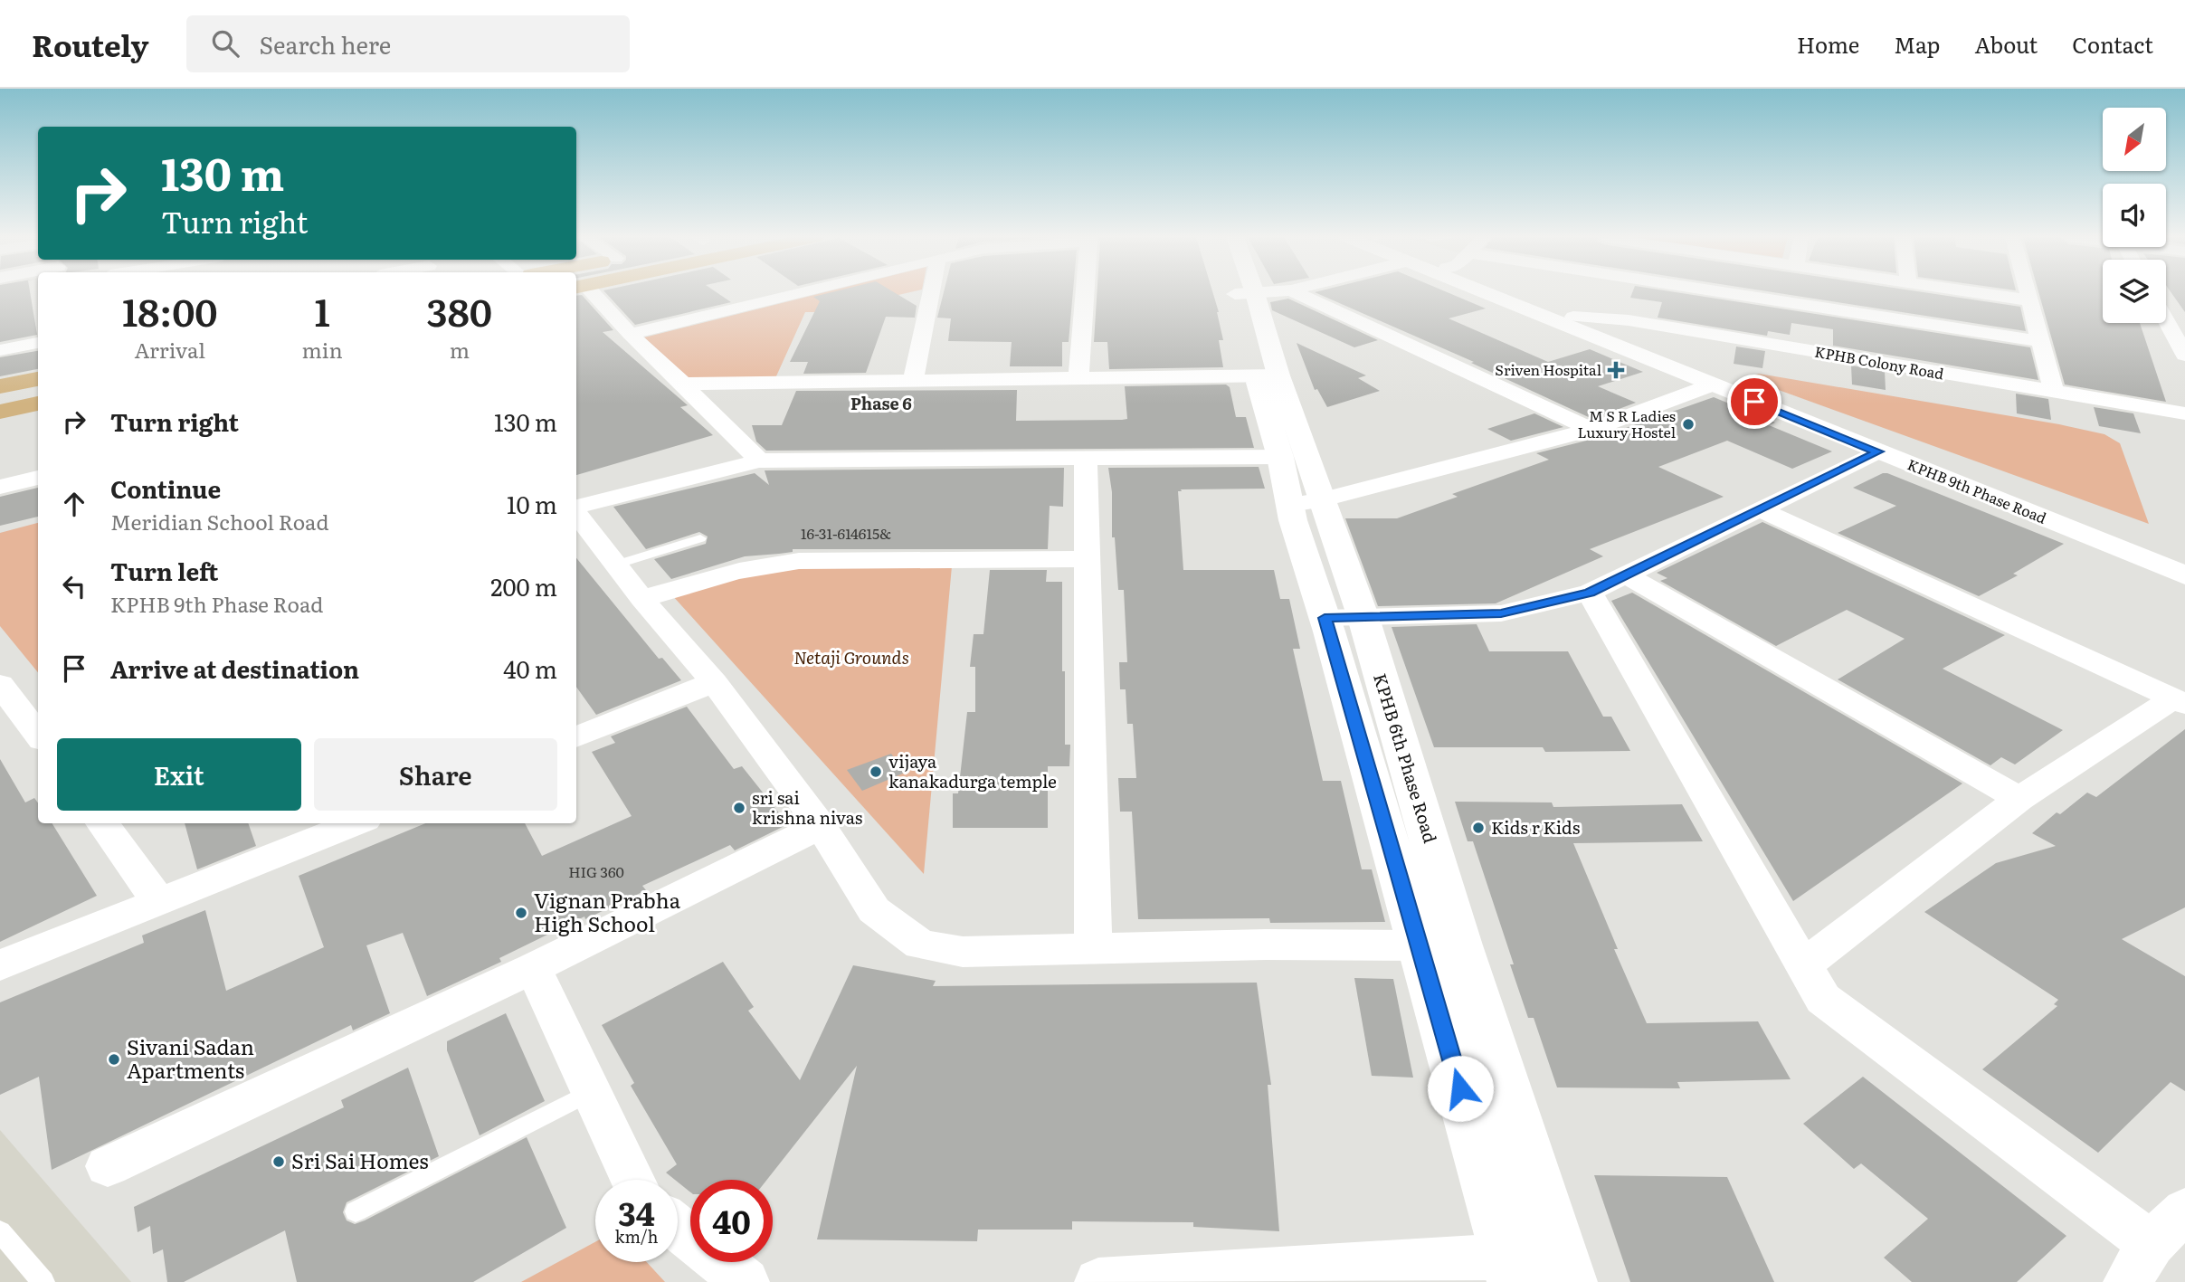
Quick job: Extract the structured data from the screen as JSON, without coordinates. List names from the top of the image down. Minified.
{"streets":{"street":["KPHB Colony Road","KPHB 9th Phase Road","KPHB 6th Phase Road"]},"crossings":[["KPHB Colony Road","KPHB 9th Phase Road"]],"districts":["Phase 6"],"parks":["Netaji Grounds"],"places":{"health":["Sriven Hospital"],"other":["M S R Ladies Luxury Hostel","vijaya kanakadurga temple","sri sai krishna nivas","Kids r Kids","Vignan Prabha High School","Sivani Sadan Apartments","Sri Sai Homes"]},"house_numbers":["16-31-614615&","HIG 360"],"north":"bottom left","page":{"header":"Routely","search":"Search here","nav":["Home","Map","About","Contact"],"turn":["130 m","Turn right"],"eta":["18:00","Arrival","1","min","380","m"],"list":[{"name":"Turn right","value":"130 m"},{"name":"Continue","note":"Meridian School Road","value":"10 m"},{"name":"Turn left","note":"KPHB 9th Phase Road","value":"200 m"},{"name":"Arrive at destination","value":"40 m"}],"buttons":["Exit","Share"],"speed":"34 km/h","limit":"40"}}
